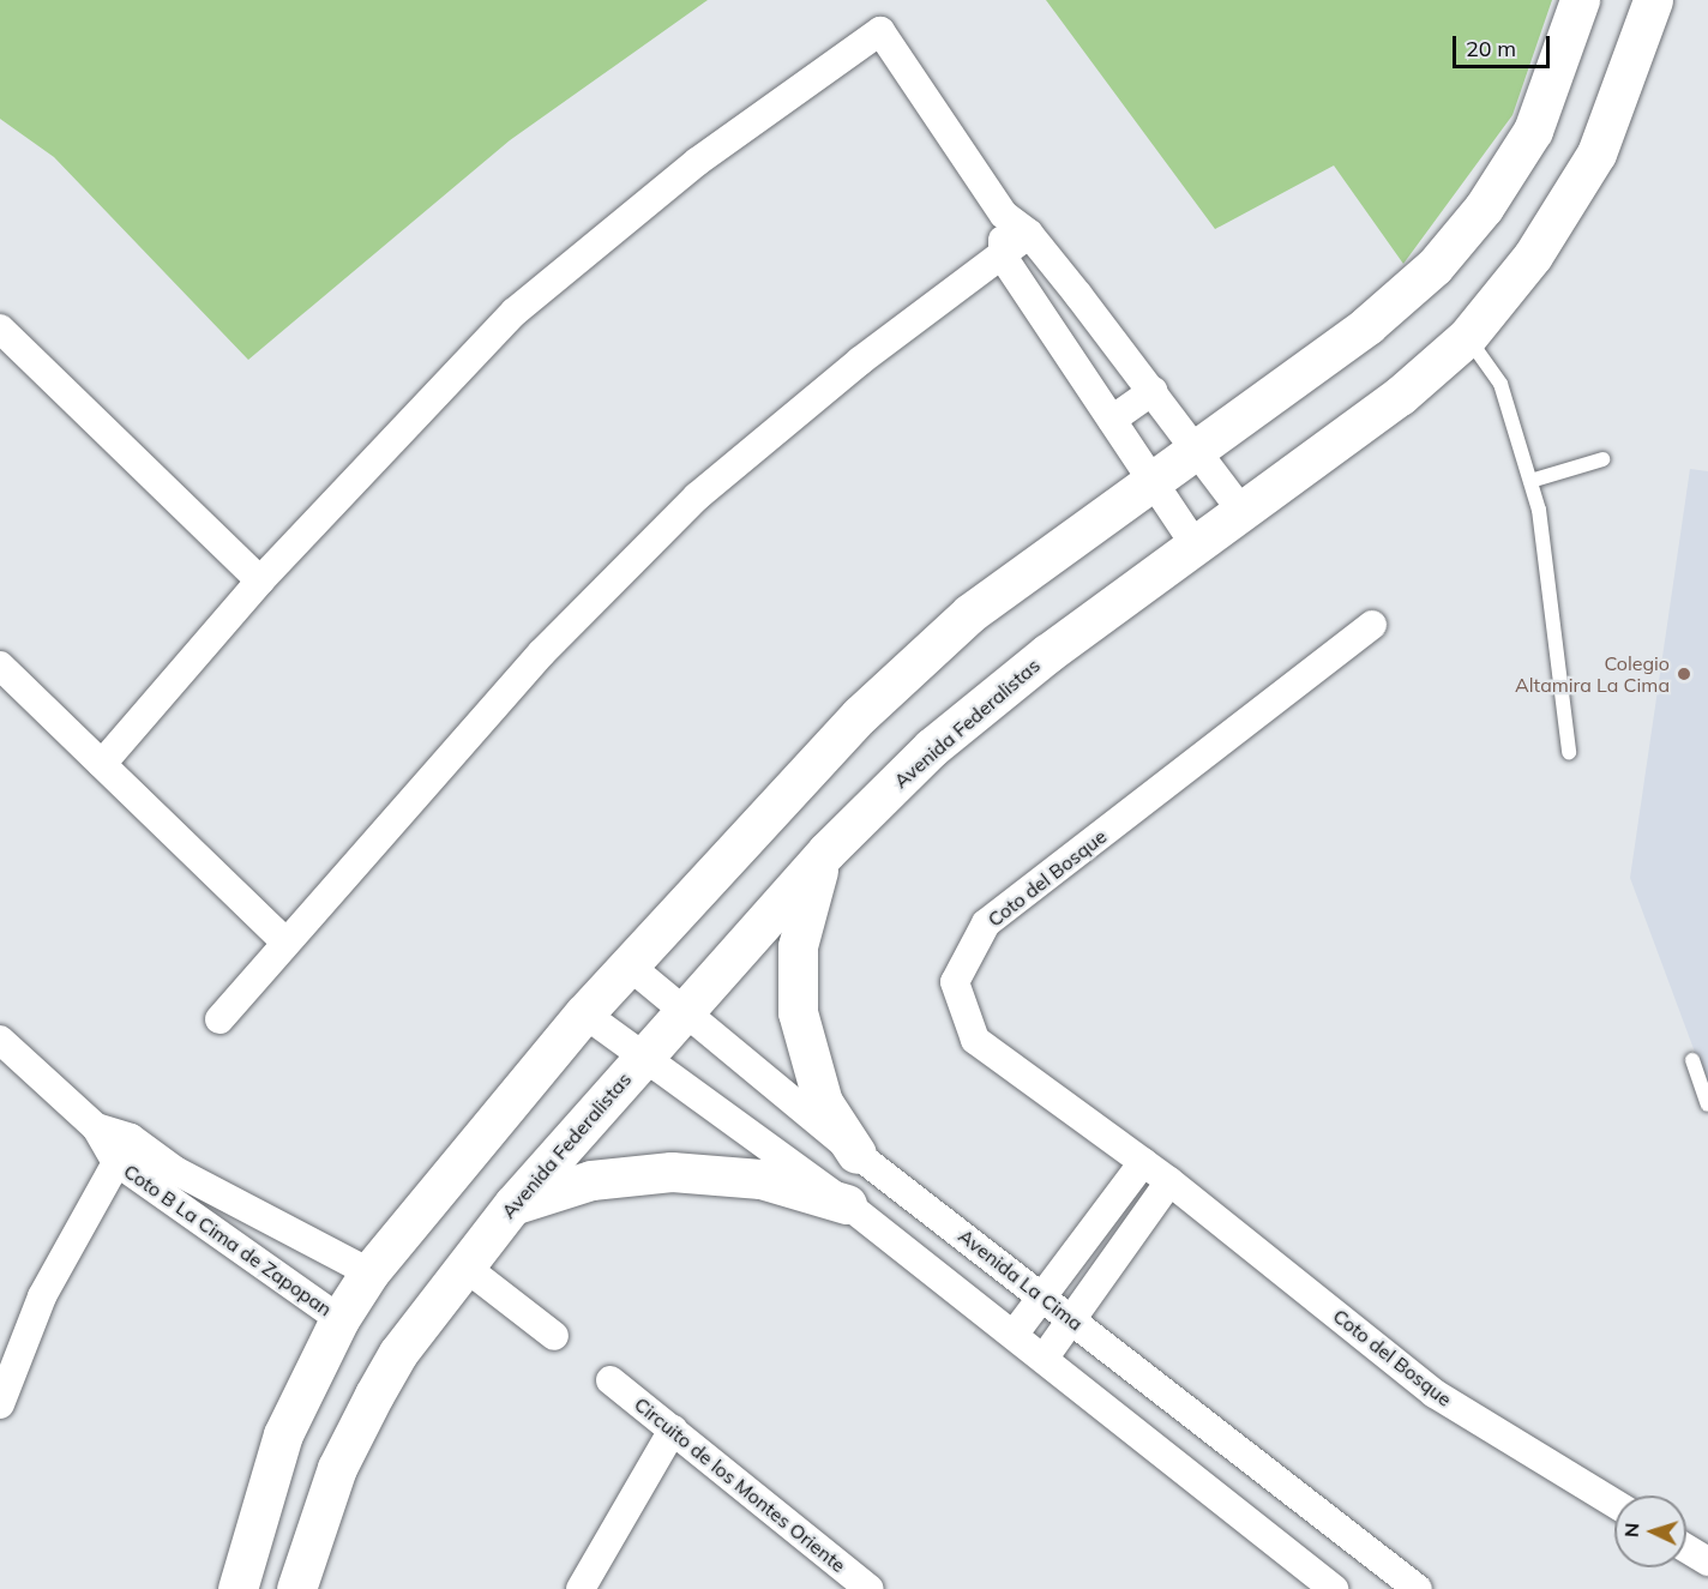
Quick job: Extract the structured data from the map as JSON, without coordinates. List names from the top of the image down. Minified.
{"streets":{"street":["Avenida Federalistas","Coto del Bosque","Coto B La Cima de Zapopan","Avenida La Cima","Circuito de los Montes Oriente"]},"crossings":[["Avenida Federalistas","Avenida La Cima"]],"places":["Colegio Altamira La Cima"],"scale_bar":"20 m","north":"left"}
